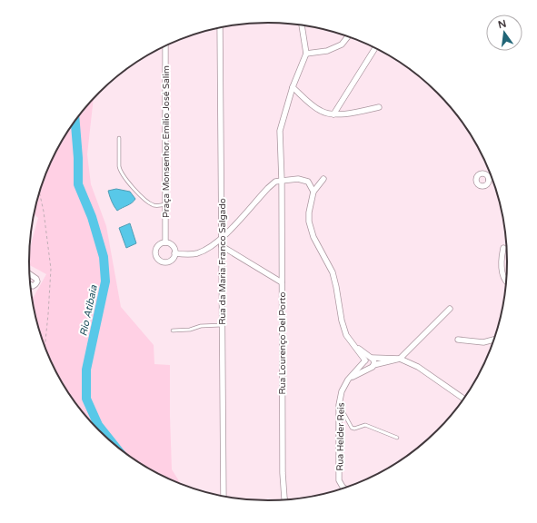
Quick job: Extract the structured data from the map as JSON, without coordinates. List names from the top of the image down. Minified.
{"streets":{"street":["Praça Monsenhor Emílio José Salim","Rua da Maria Franco Salgado","Rua Lourenço Del Porto","Rua Helder Reis"]},"water":["Rio Atibaia"],"north":"top"}
